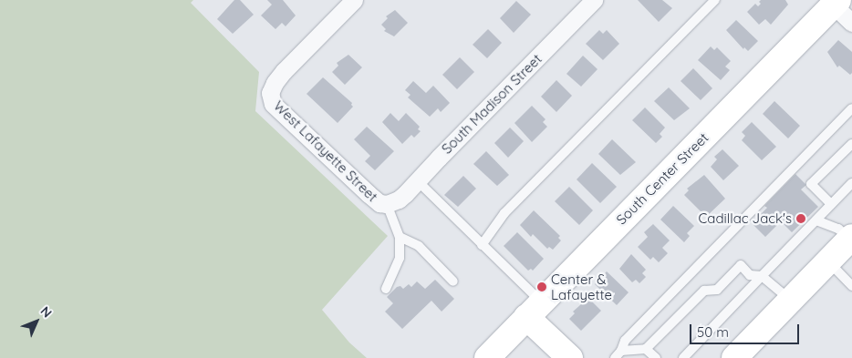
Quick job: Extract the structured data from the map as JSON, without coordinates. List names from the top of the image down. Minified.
{"streets":{"main road":["South Center Street"],"street":["South Madison Street","West Lafayette Street"]},"crossings":[["South Madison Street","West Lafayette Street"]],"places":["Cadillac Jack's","Center & Lafayette"],"scale_bar":"50 m","north":"top right"}
